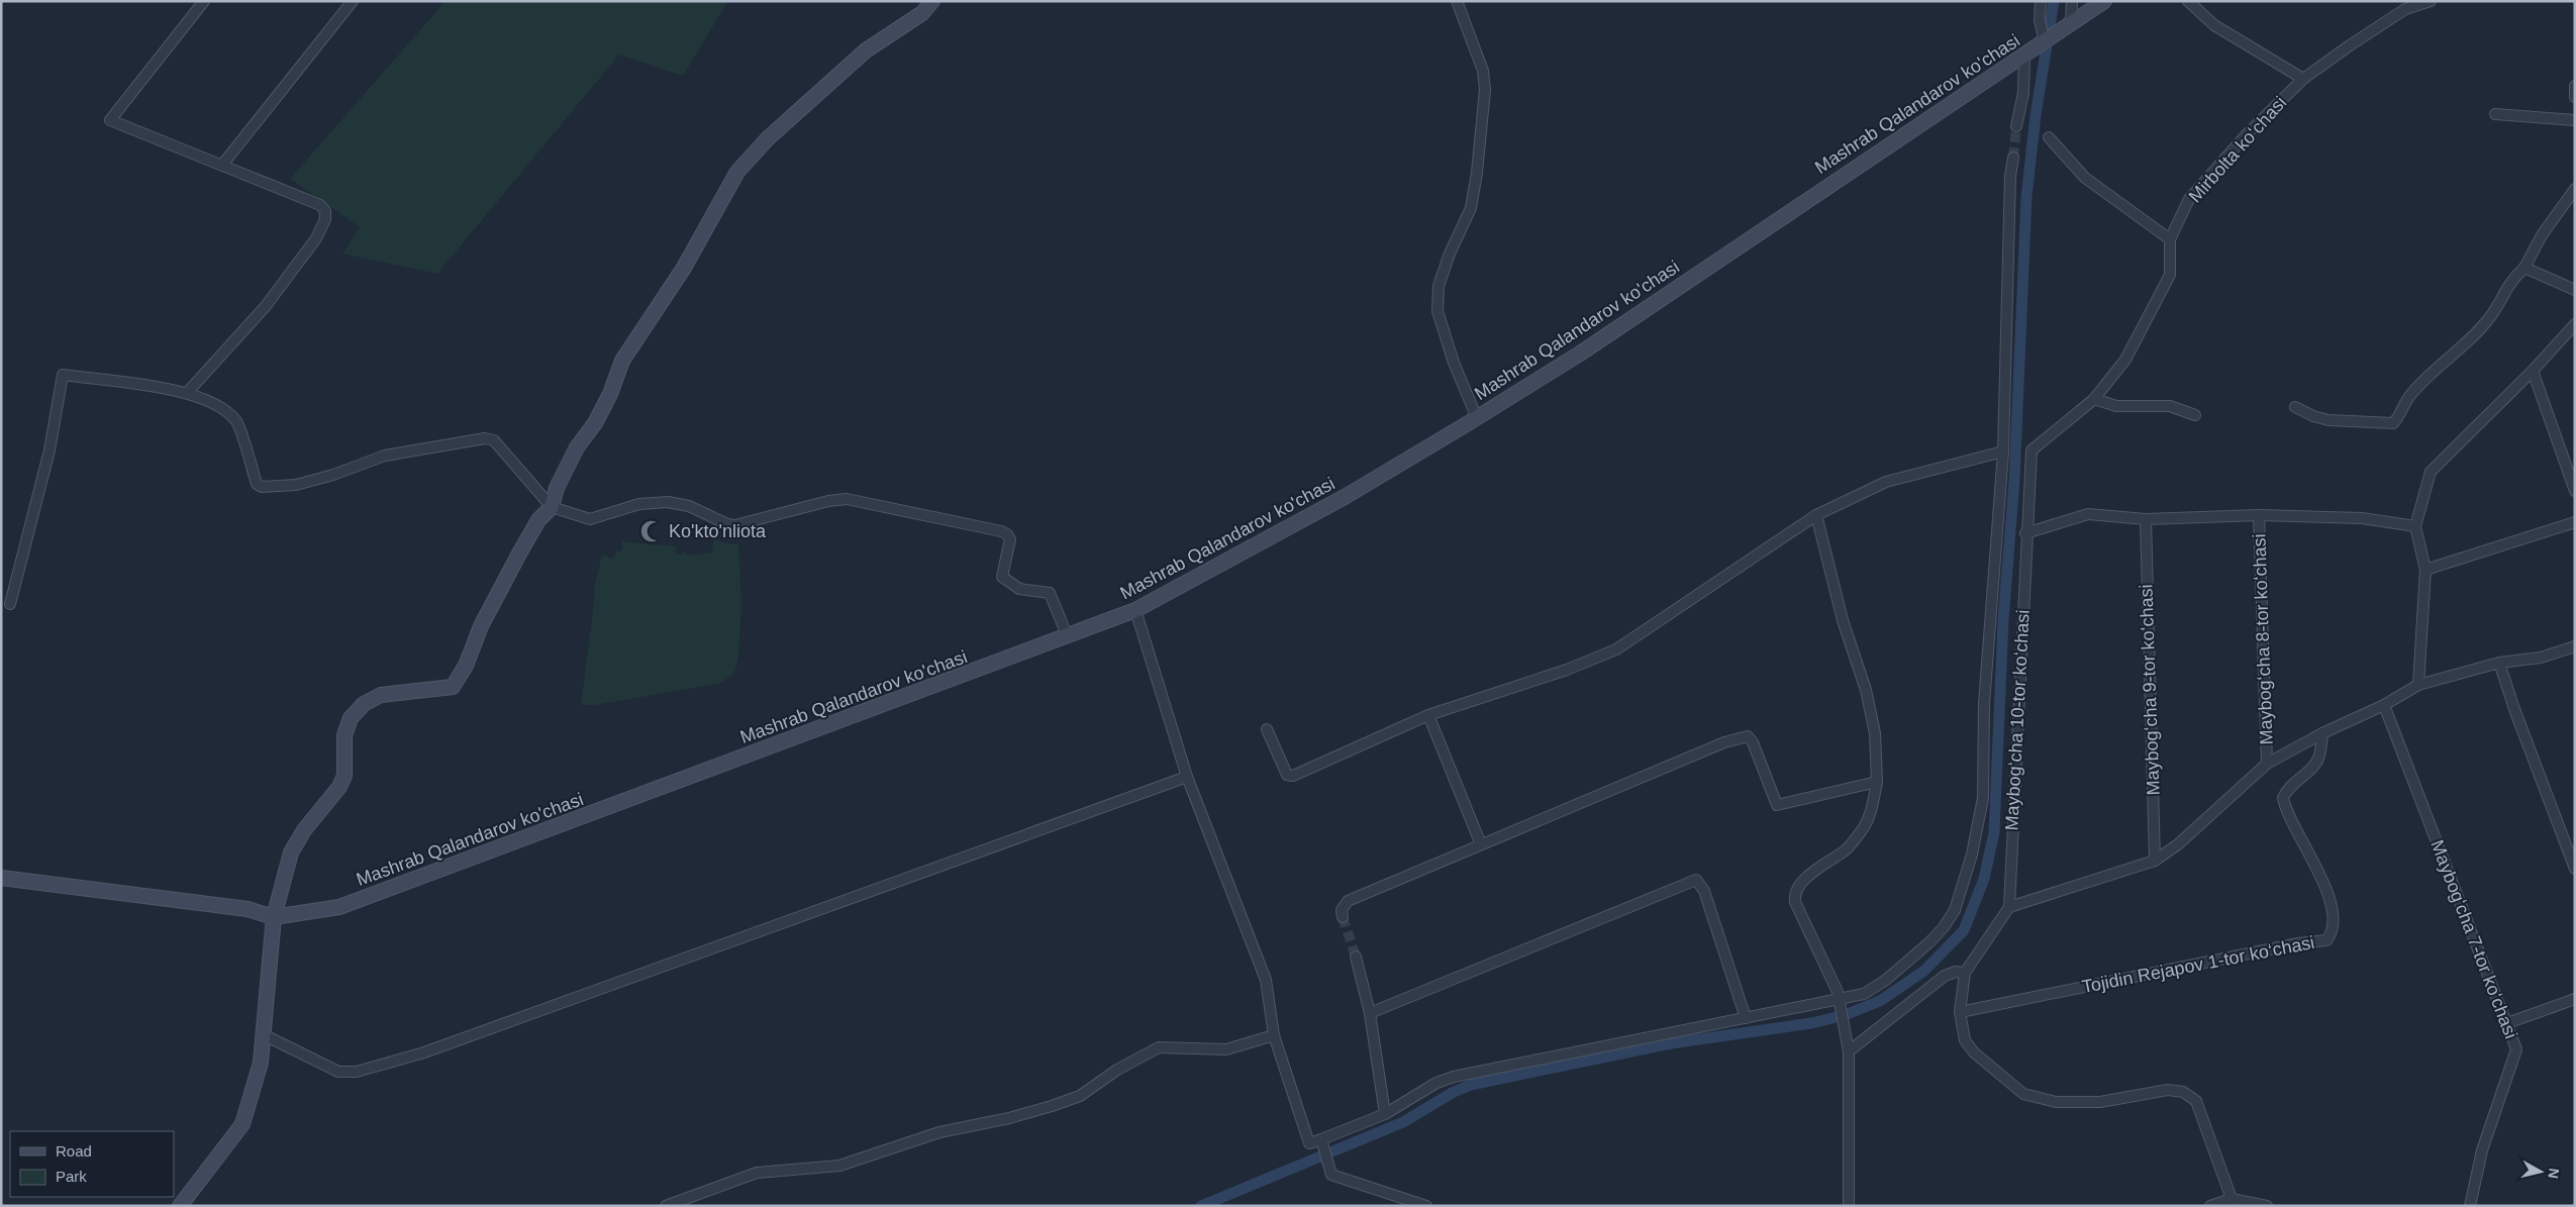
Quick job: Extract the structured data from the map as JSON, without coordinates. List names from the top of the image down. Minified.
{"streets":{"main road":["Mashrab Qalandarov ko'chasi"],"street":["Mirbolta koʻchasi","Maybogʻcha 8-tor koʻchasi","Maybogʻcha 9-tor koʻchasi","Maybogʻcha 10-tor koʻchasi","Maybogʻcha 7-tor koʻchasi","Tojidin Rejapov 1-tor ko‘chasi"]},"crossings":[["Mirbolta koʻchasi","Maybogʻcha 10-tor koʻchasi"]],"places":{"mosque":["Ko'kto'nliota"]},"legend":["Road","Park"],"north":"right"}
